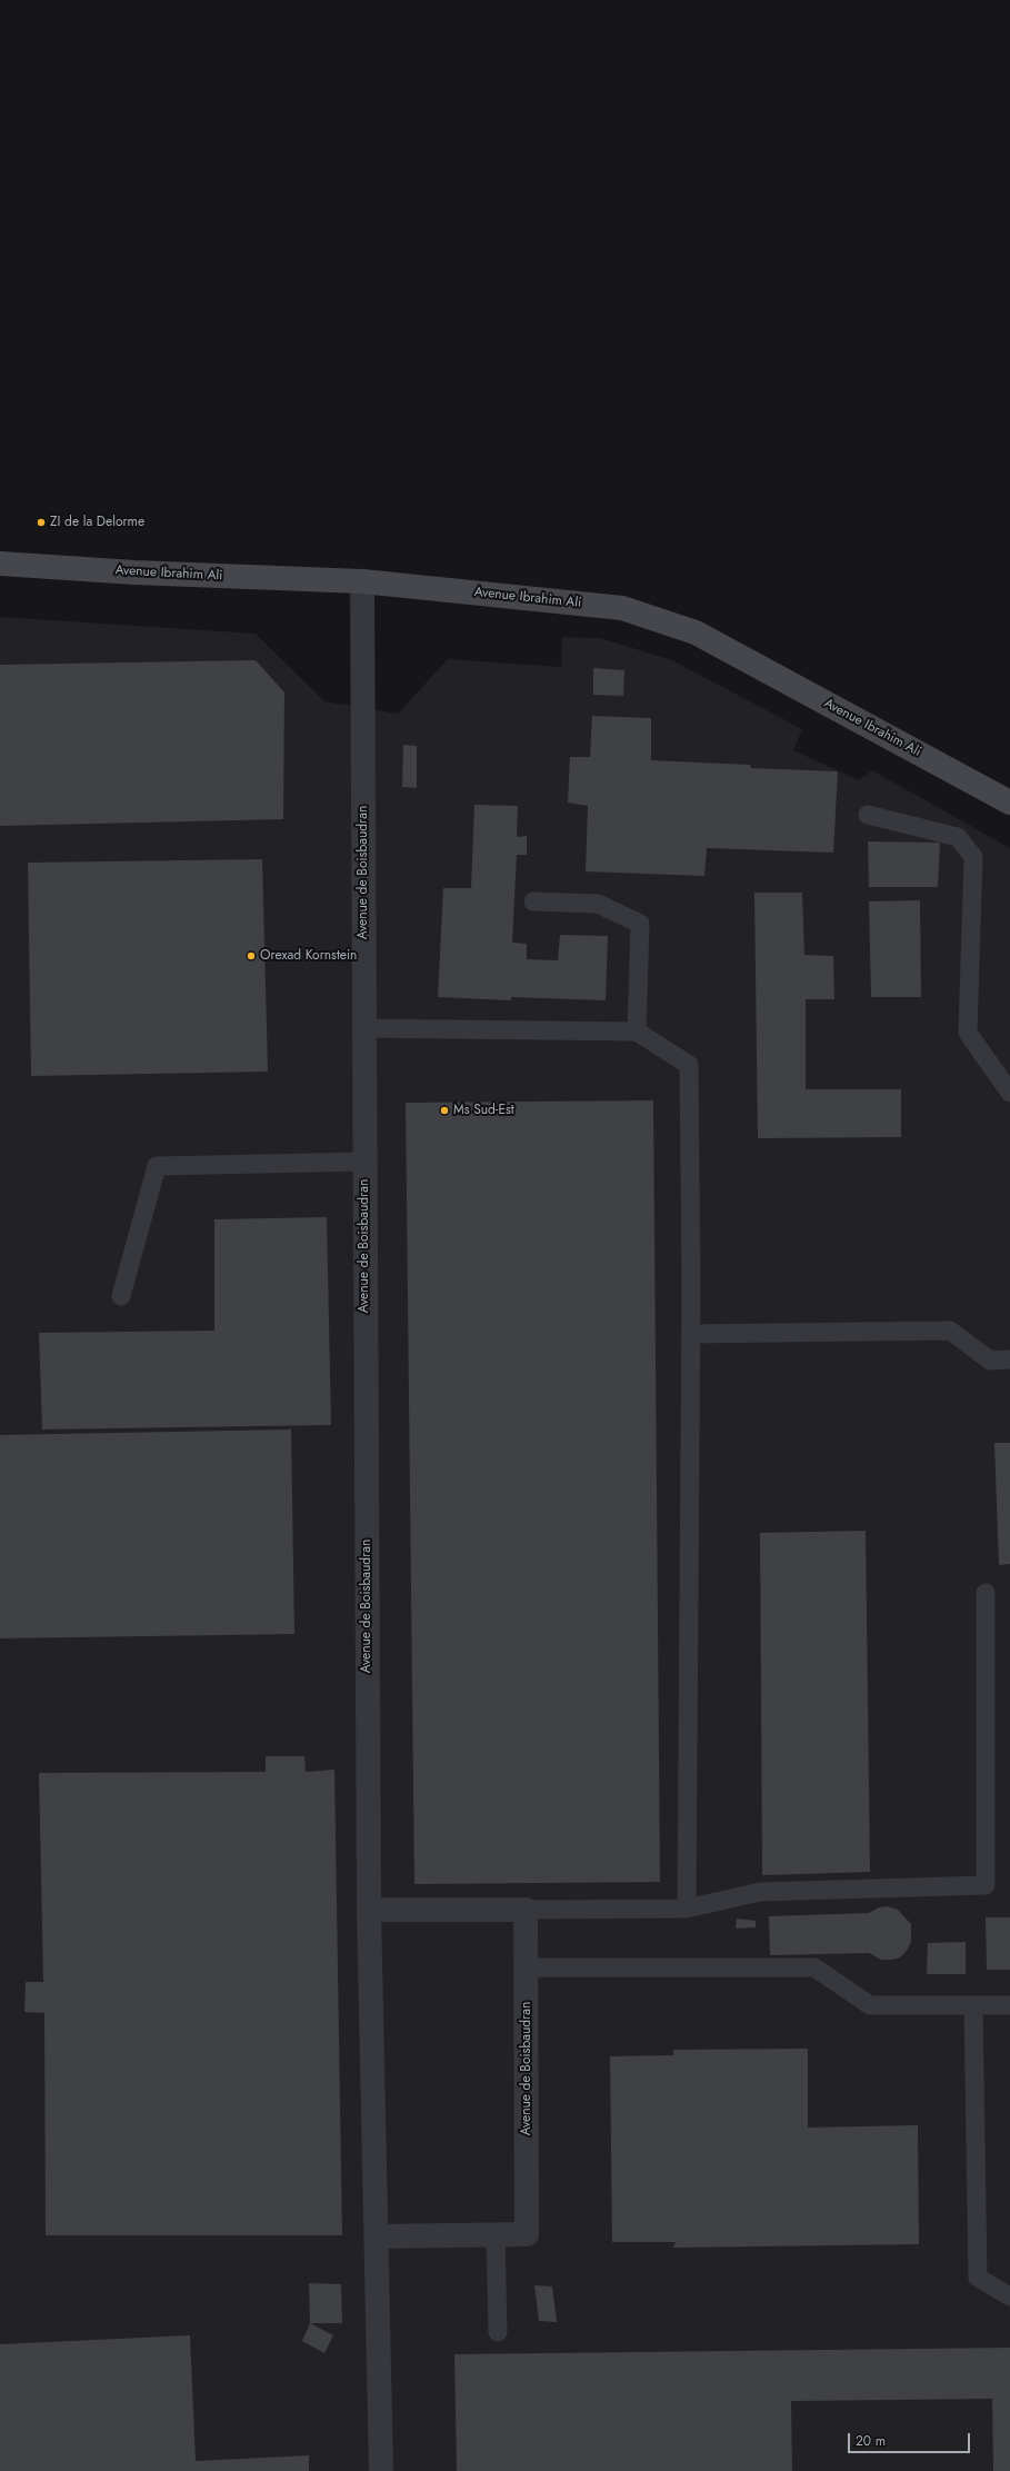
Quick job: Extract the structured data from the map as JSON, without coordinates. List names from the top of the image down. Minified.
{"streets":{"street":["Avenue Ibrahim Ali","Avenue de Boisbaudran"]},"crossings":[["Avenue Ibrahim Ali","Avenue de Boisbaudran"]],"places":["ZI de la Delorme","Orexad Kornstein","Ms Sud-Est"],"scale_bar":"20 m"}
